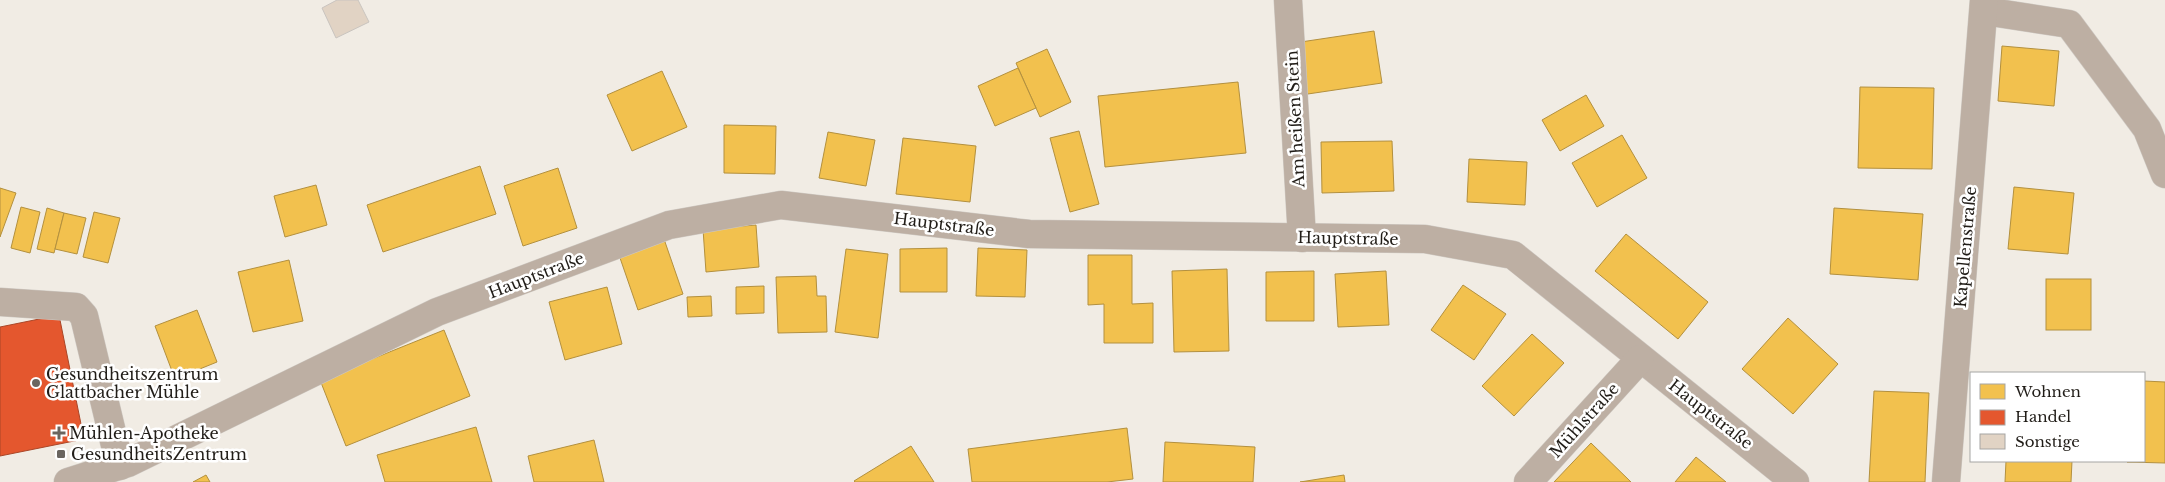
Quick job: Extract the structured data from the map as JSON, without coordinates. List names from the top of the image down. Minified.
{"streets":{"street":["Am heißen Stein","Hauptstraße","Kapellenstraße","Mühlstraße"]},"crossings":[["Am heißen Stein","Hauptstraße"],["Hauptstraße","Mühlstraße"]],"places":{"other":["Gesundheitszentrum Glattbacher Mühle"],"health":["Mühlen-Apotheke"],"transit":["GesundheitsZentrum"]},"legend":["Wohnen","Handel","Sonstige"]}
